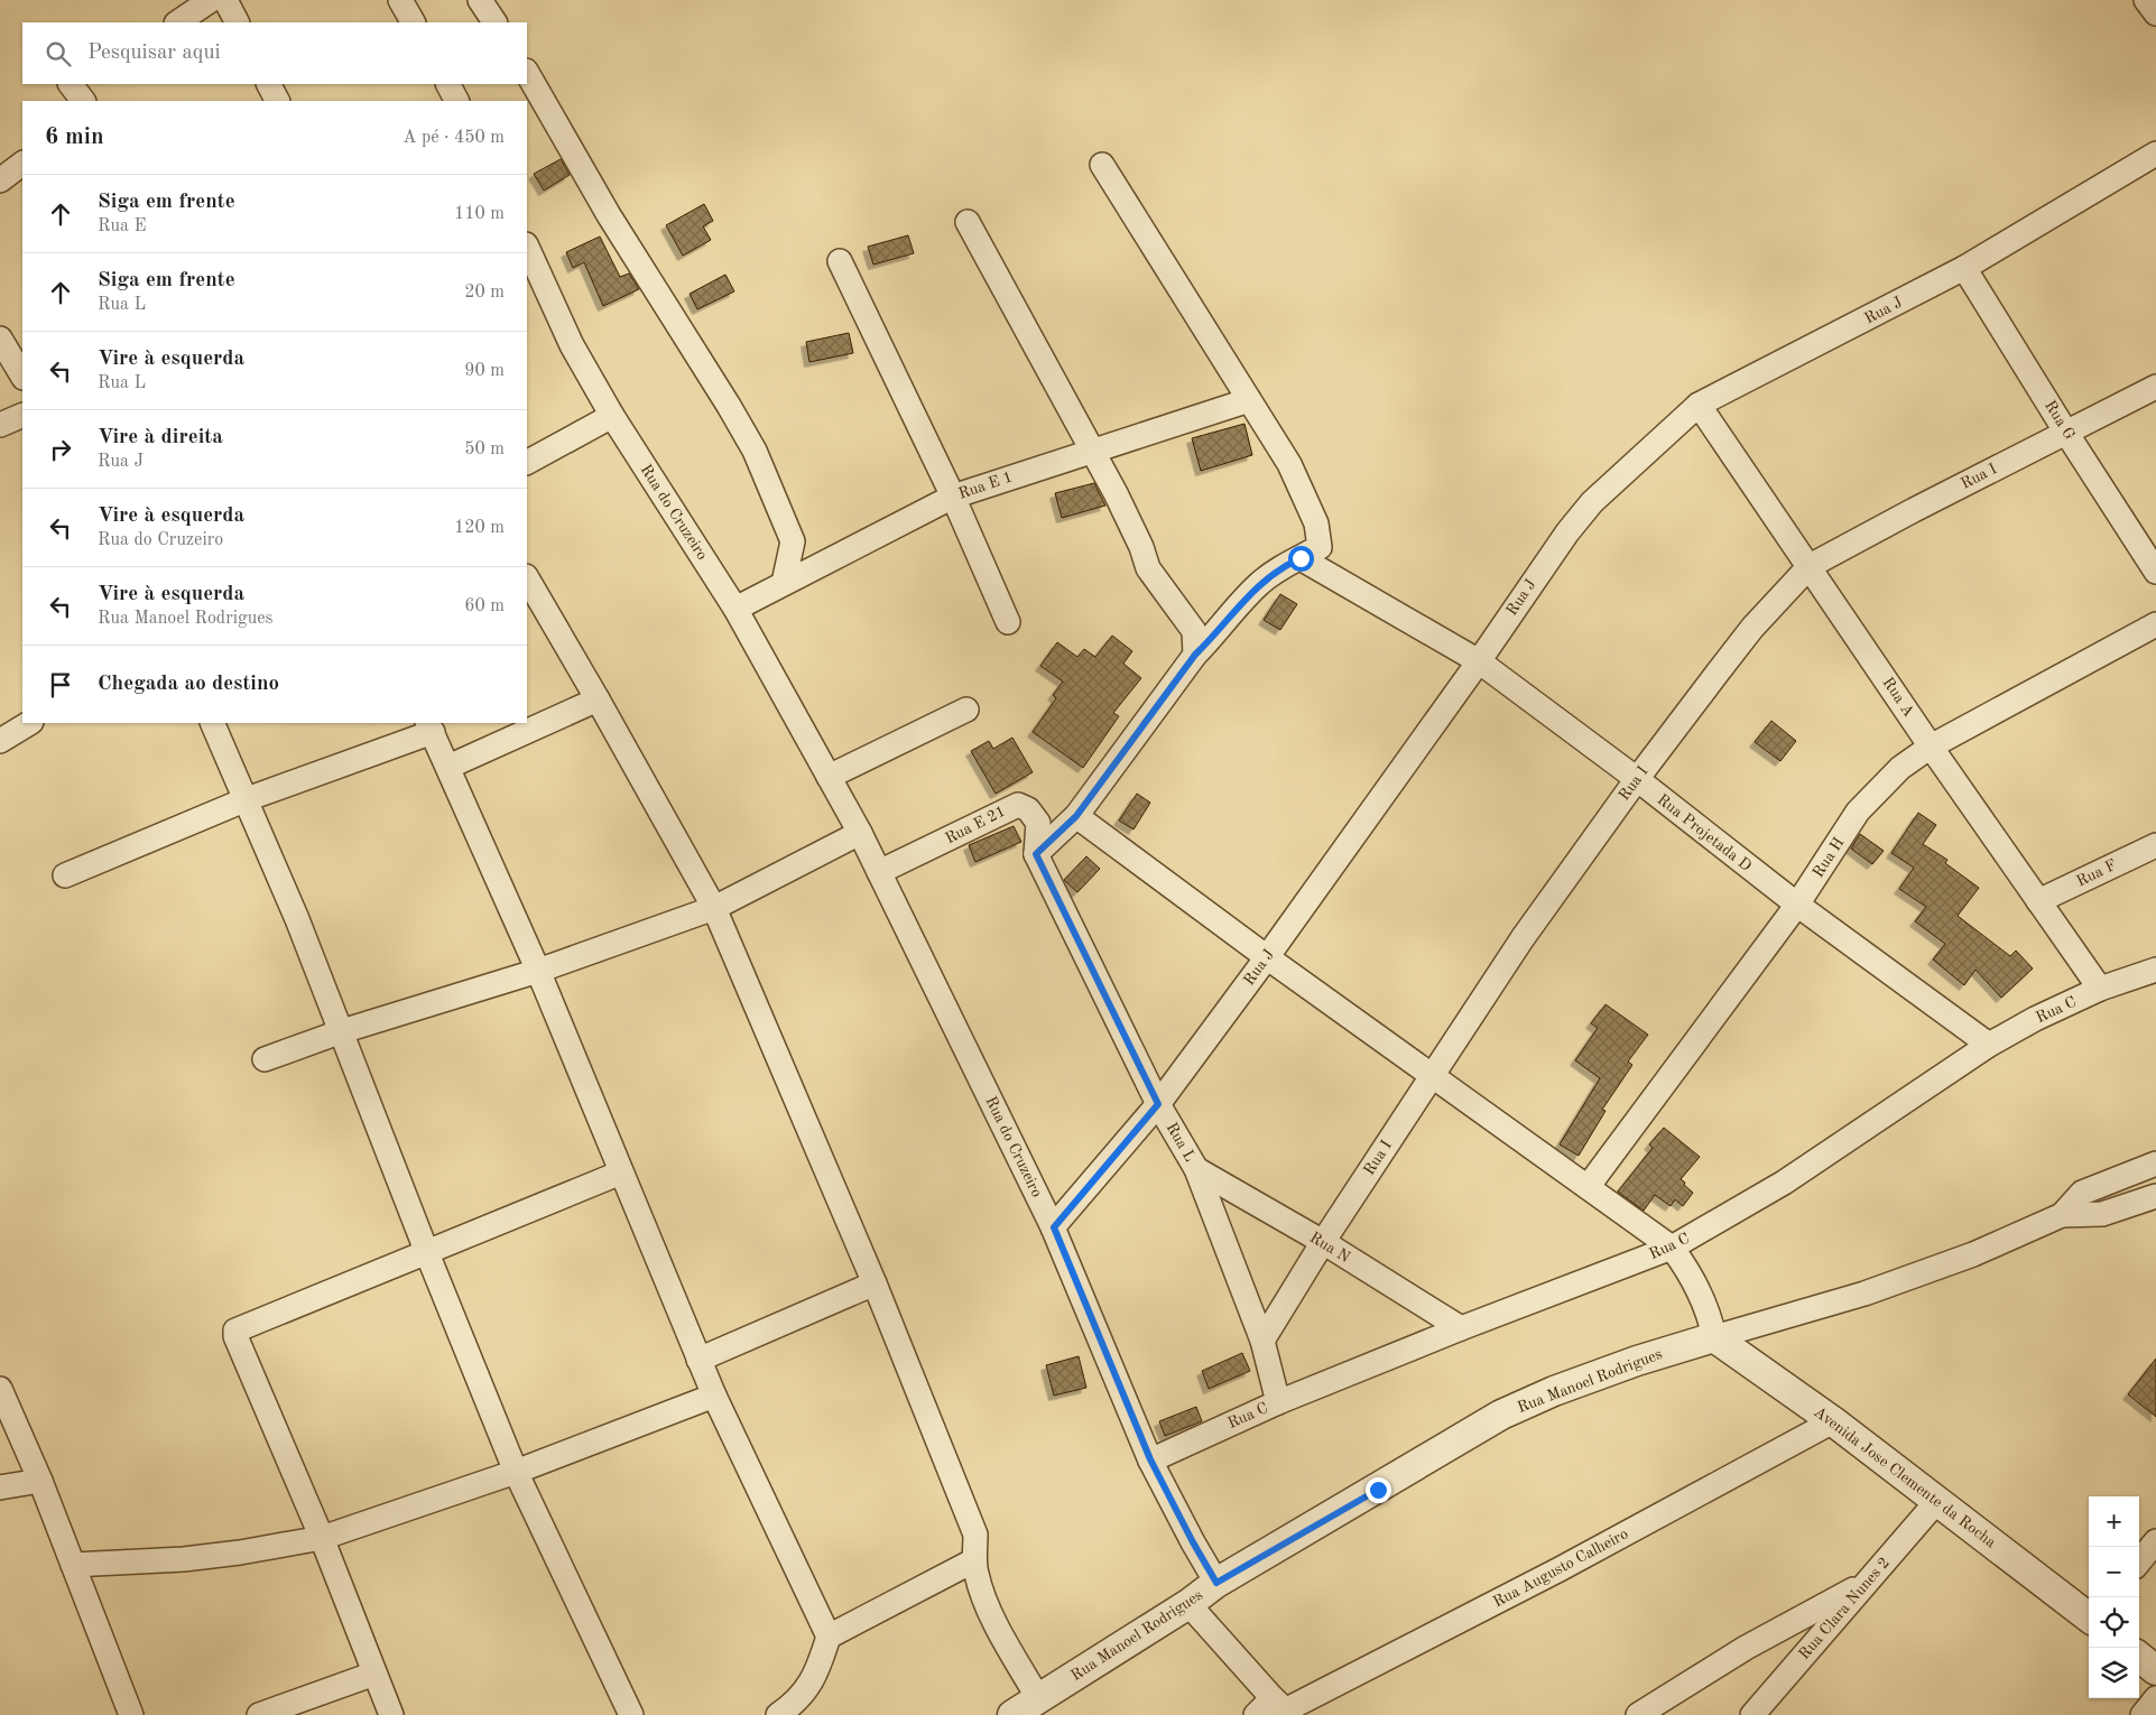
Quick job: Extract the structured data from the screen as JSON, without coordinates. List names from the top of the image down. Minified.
{"streets":{"street":["Rua J","Rua G","Rua I","Rua E 1","Rua do Cruzeiro","Rua A","Rua E 21","Rua Projetada D","Rua H","Rua F","Rua C","Rua L","Rua N","Rua Manoel Rodrigues","Avenida Jose Clemente da Rocha","Rua Augusto Calheiro","Rua Clara Nunes 2"]},"crossings":[["Rua J","Rua G"],["Rua J","Rua do Cruzeiro"],["Rua J","Rua A"],["Rua J","Rua Projetada D"],["Rua J","Rua L"],["Rua G","Rua I"],["Rua I","Rua A"],["Rua I","Rua Projetada D"],["Rua I","Rua L"],["Rua I","Rua N"],["Rua E 1","Rua do Cruzeiro"],["Rua do Cruzeiro","Rua E 21"],["Rua do Cruzeiro","Rua C"],["Rua do Cruzeiro","Rua Manoel Rodrigues"],["Rua A","Rua H"],["Rua A","Rua F"],["Rua A","Rua C"],["Rua E 21","Rua L"],["Rua Projetada D","Rua H"],["Rua Projetada D","Rua C"],["Rua C","Rua L"],["Rua C","Rua N"],["Rua L","Rua N"],["Rua Manoel Rodrigues","Avenida Jose Clemente da Rocha"],["Avenida Jose Clemente da Rocha","Rua Augusto Calheiro"],["Avenida Jose Clemente da Rocha","Rua Clara Nunes 2"]],"page":{"search":"Pesquisar aqui","heading":["6 min","A pé · 450 m"],"list":[["Siga em frente","Rua E","110 m"],["Siga em frente","Rua L","20 m"],["Vire à esquerda","Rua L","90 m"],["Vire à direita","Rua J","50 m"],["Vire à esquerda","Rua do Cruzeiro","120 m"],["Vire à esquerda","Rua Manoel Rodrigues","60 m"],"Chegada ao destino"],"map_buttons":["+","−"]}}
